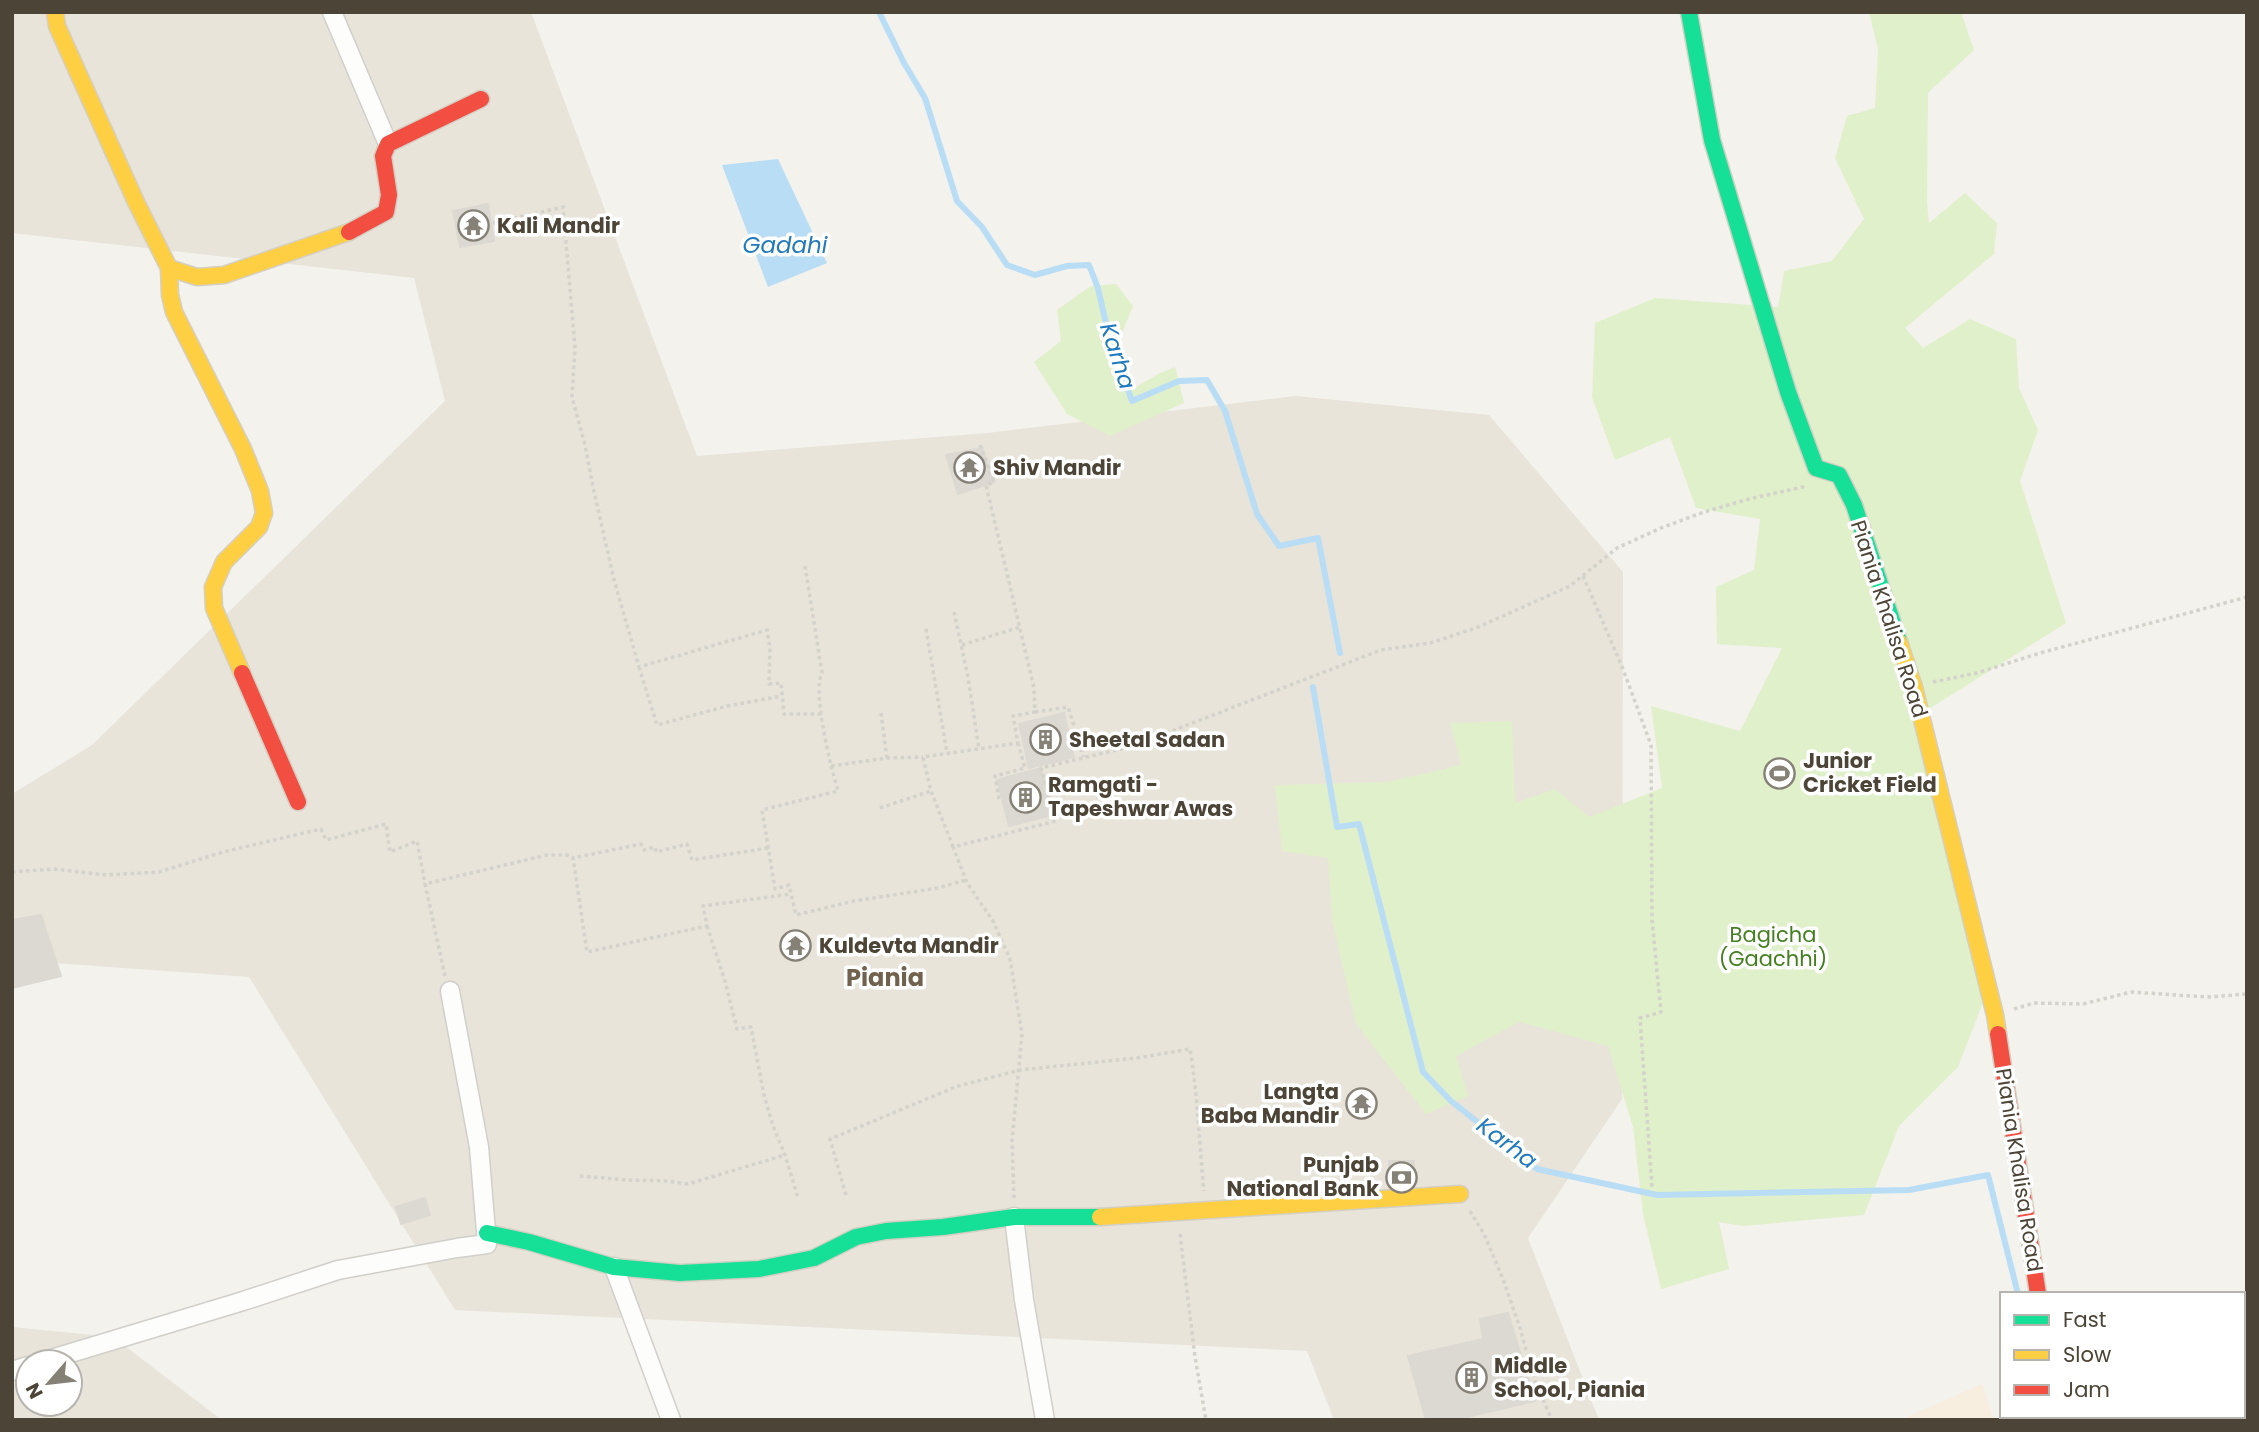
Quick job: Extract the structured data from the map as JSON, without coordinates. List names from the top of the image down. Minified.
{"streets":{"street":["Piania Khalisa Road"]},"districts":["Piania"],"water":["Gadahi","Karha"],"parks":["Bagicha (Gaachhi)"],"places":{"temple":["Kali Mandir","Shiv Mandir","Kuldevta Mandir","Langta Baba Mandir"],"building":["Sheetal Sadan","Ramgati - Tapeshwar Awas","Middle School, Piania"],"sports":["Junior Cricket Field"],"bank":["Punjab National Bank"]},"legend":["Fast","Slow","Jam"],"north":"bottom left"}
